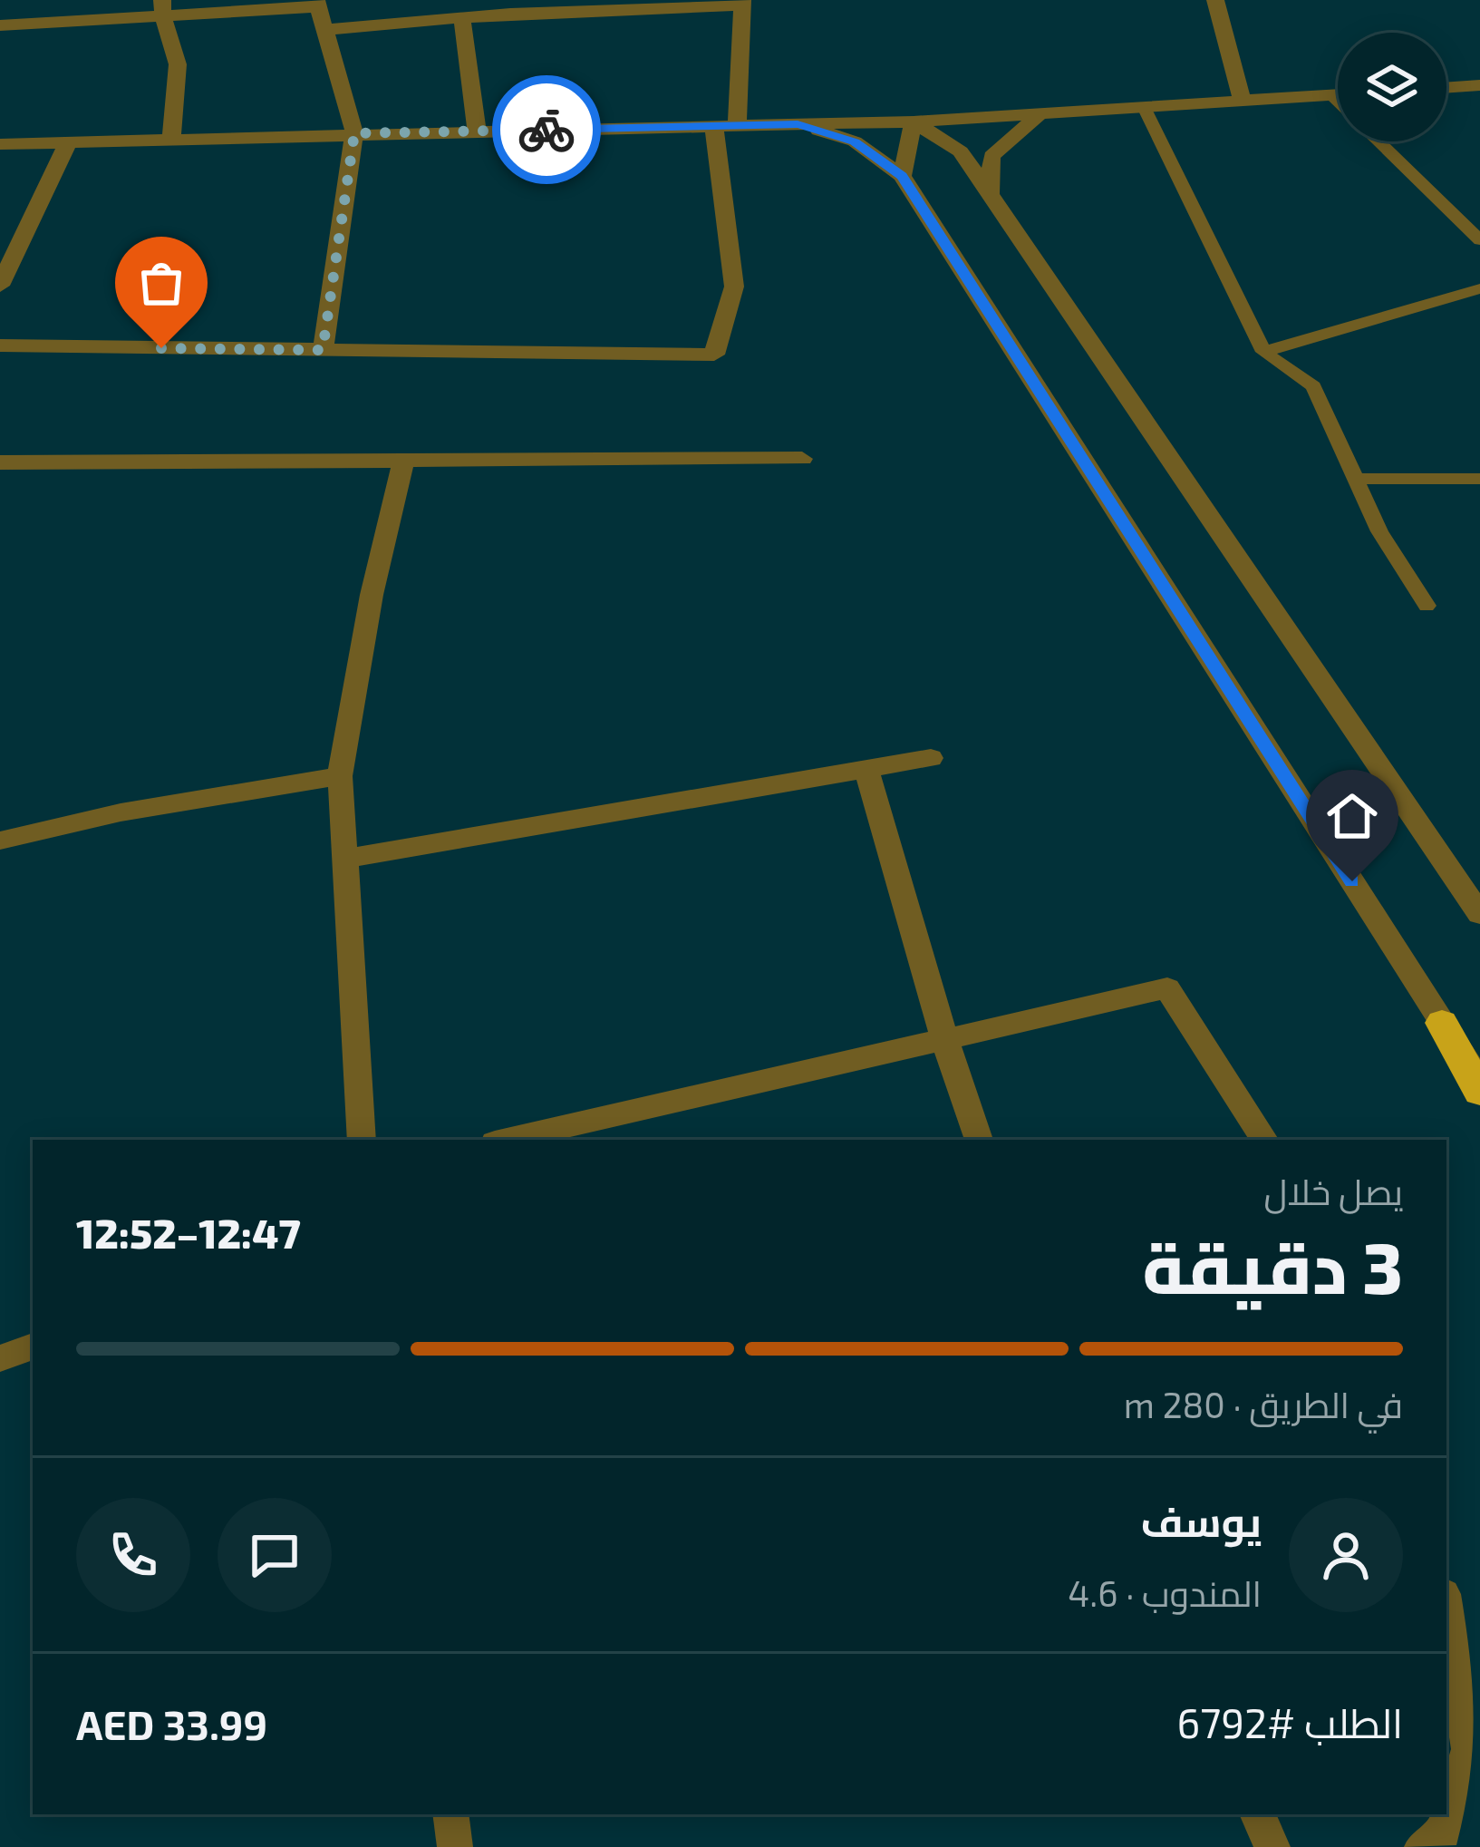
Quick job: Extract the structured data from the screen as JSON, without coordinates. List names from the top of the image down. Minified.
{"page":{"heading":["3 دقيقة","يصل خلال","12:47–12:52"],"panel":["يوسف","المندوب · 4.6","الطلب #6792","AED 33.99"],"bar":"في الطريق · 280 m"}}
